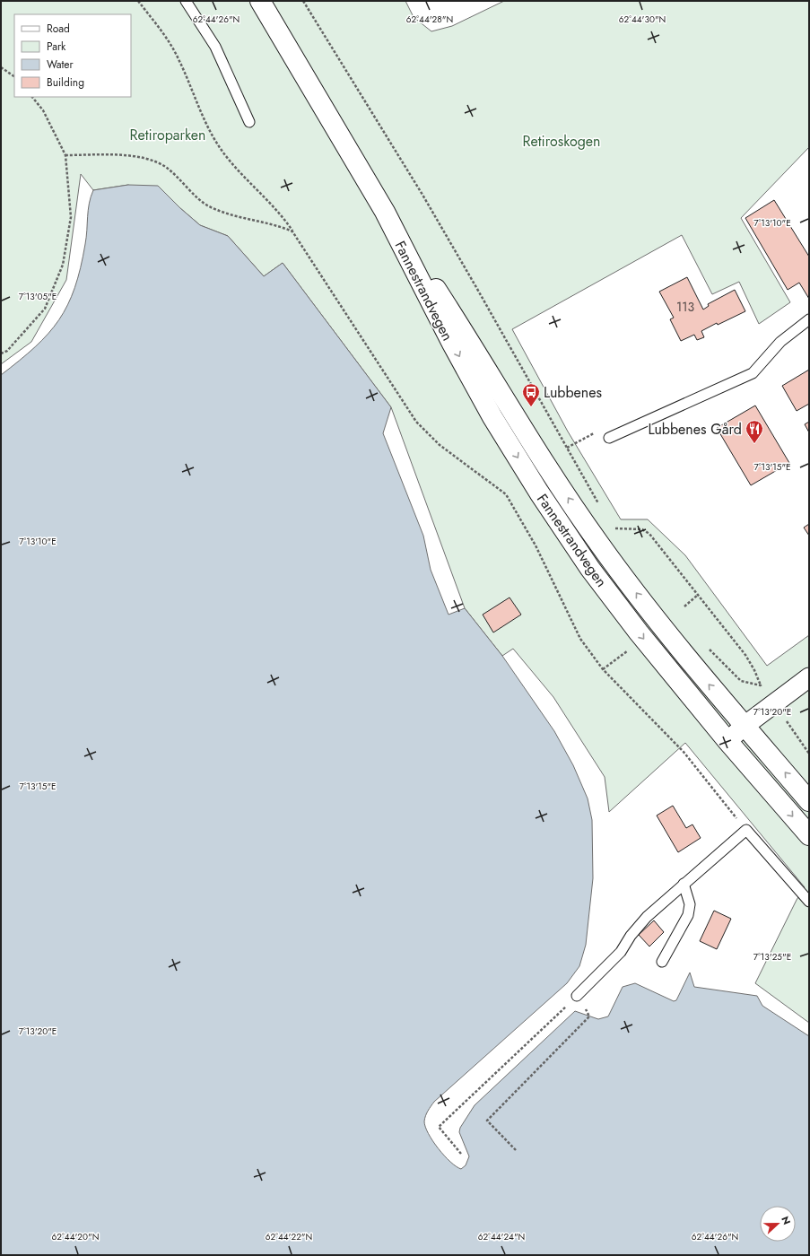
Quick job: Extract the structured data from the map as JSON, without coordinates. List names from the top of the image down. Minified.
{"streets":{"highway":["Fannestrandvegen"]},"parks":["Retiroparken","Retiroskogen"],"places":{"bus stop":["Lubbenes"],"restaurant":["Lubbenes Gård"]},"house_numbers":["113"],"legend":["Road","Park","Water","Building"],"north":"right","coordinates":["62°44'26\"N","62°44'28\"N","62°44'30\"N","7°13'10\"E","7°13'05\"E","7°13'15\"E","7°13'20\"E","7°13'25\"E","62°44'20\"N","62°44'22\"N","62°44'24\"N"]}
